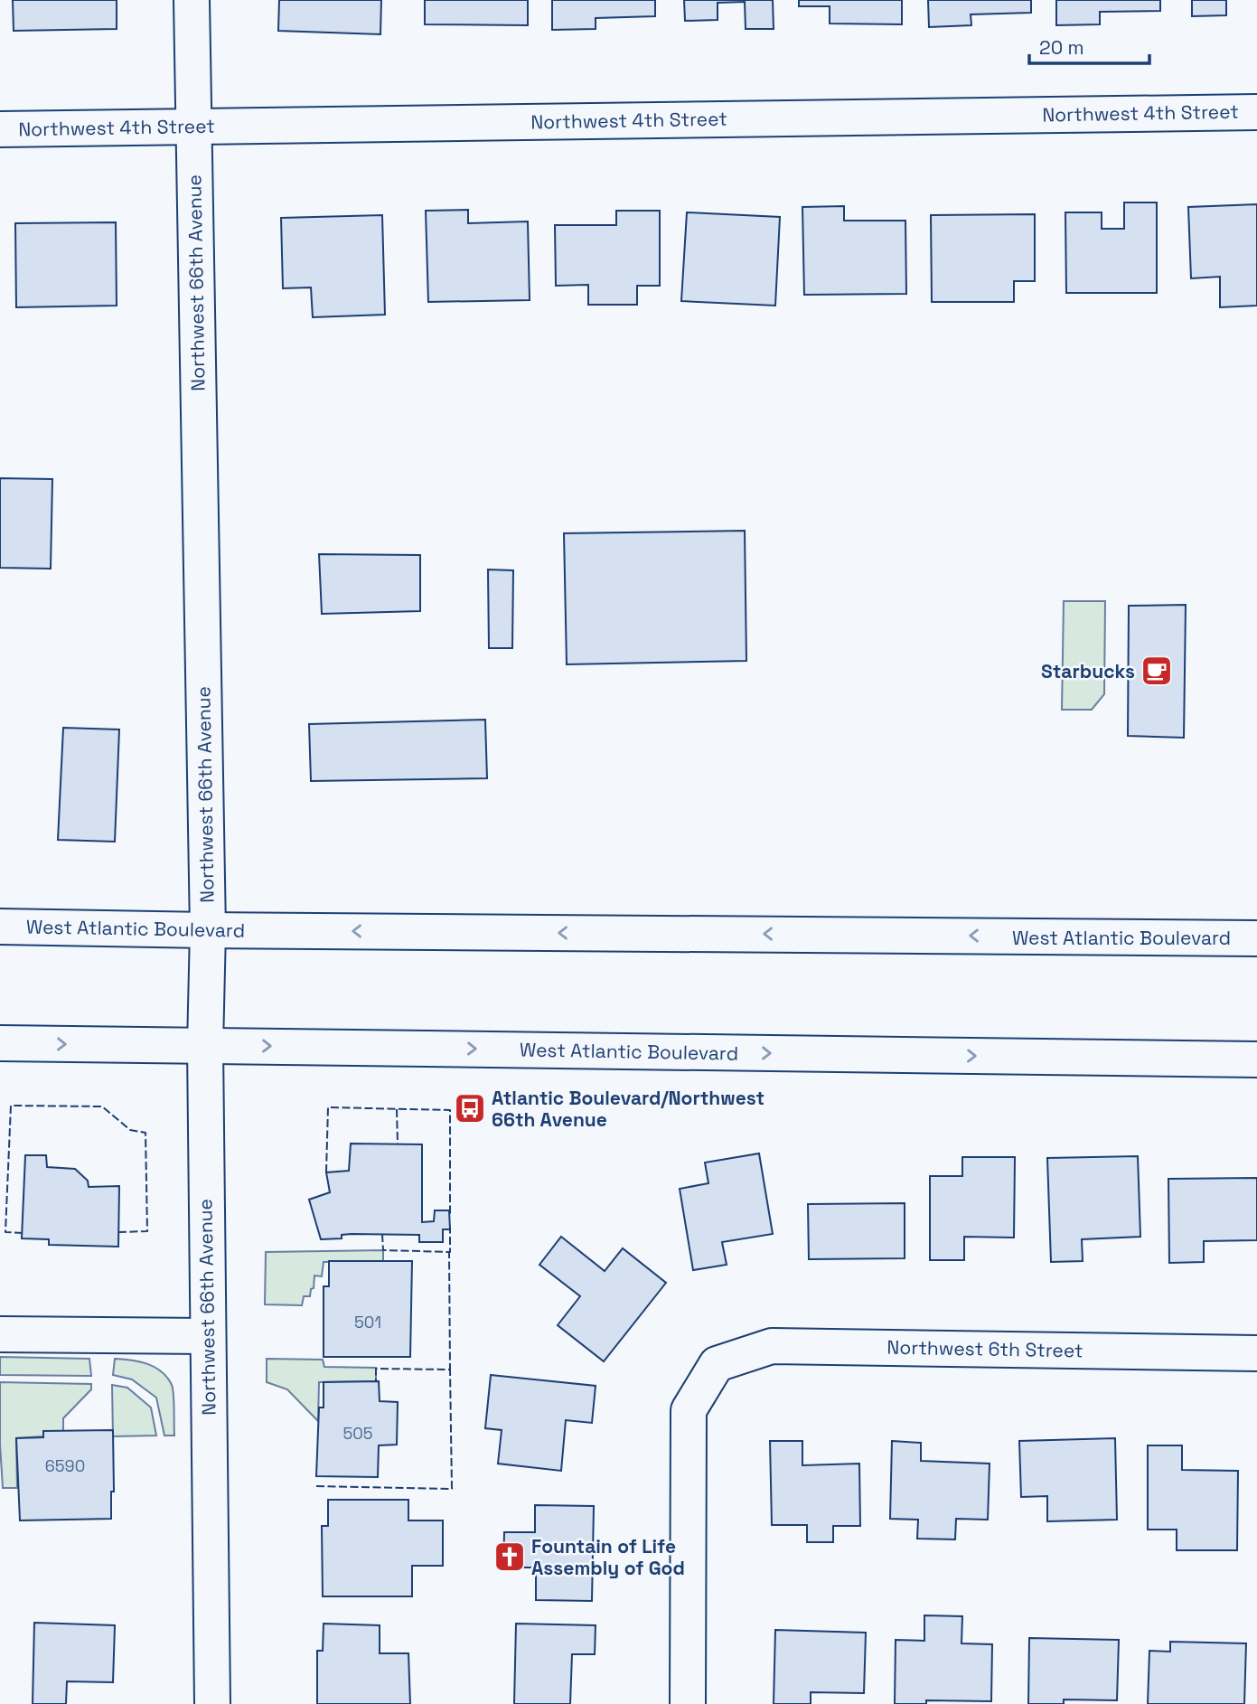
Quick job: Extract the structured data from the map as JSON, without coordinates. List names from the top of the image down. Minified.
{"streets":{"street":["Northwest 4th Street","Northwest 66th Avenue","West Atlantic Boulevard","Northwest 6th Street"]},"crossings":[["Northwest 4th Street","Northwest 66th Avenue"],["Northwest 66th Avenue","West Atlantic Boulevard"]],"places":{"cafe":["Starbucks"],"bus stop":["Atlantic Boulevard/Northwest 66th Avenue"],"church":["Fountain of Life Assembly of God"]},"house_numbers":["501","505","6590"],"scale_bar":"20 m"}
